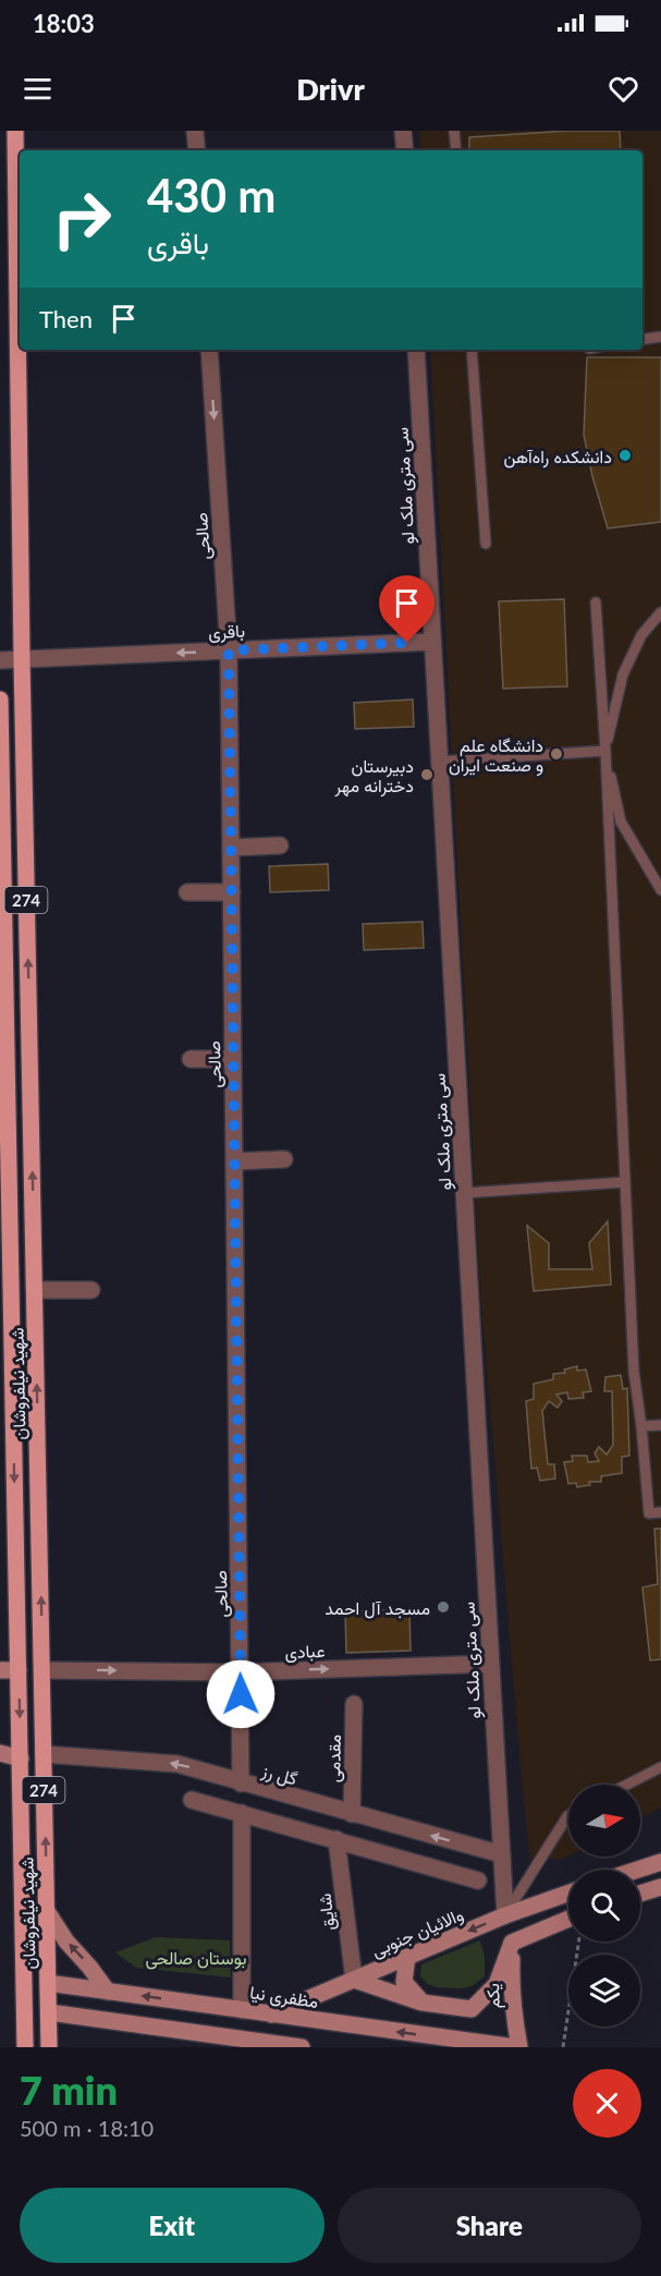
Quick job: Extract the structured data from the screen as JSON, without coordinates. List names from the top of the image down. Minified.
{"streets":{"main road":["274","شهید نیلفروشان","والائیان جنوبی","مظفری نیا","یکم"],"street":["سی متری ملک لو","صالحی","باقری","عبادی","مقدمی","گل رز","شایق"]},"crossings":[["سی متری ملک لو","باقری"],["سی متری ملک لو","عبادی"],["سی متری ملک لو","گل رز"],["سی متری ملک لو","والائیان جنوبی"],["صالحی","باقری"],["صالحی","عبادی"],["صالحی","گل رز"],["باقری","شهید نیلفروشان"],["شهید نیلفروشان","عبادی"],["شهید نیلفروشان","گل رز"],["شهید نیلفروشان","مظفری نیا"],["مقدمی","گل رز"],["شایق","والائیان جنوبی"],["والائیان جنوبی","مظفری نیا"],["مظفری نیا","یکم"]],"one_way":["باقری","عبادی"],"parks":["بوستان صالحی"],"places":["دانشکده راه‌آهن","دانشگاه علم و صنعت ایران","دبیرستان دخترانه مهر","مسجد آل احمد"],"north":"right","page":{"status":"18:03","header":"Drivr","turn":["430 m","باقری"],"then":"Then","heading":["7 min","500 m · 18:10"],"buttons":["Exit","Share"]}}
